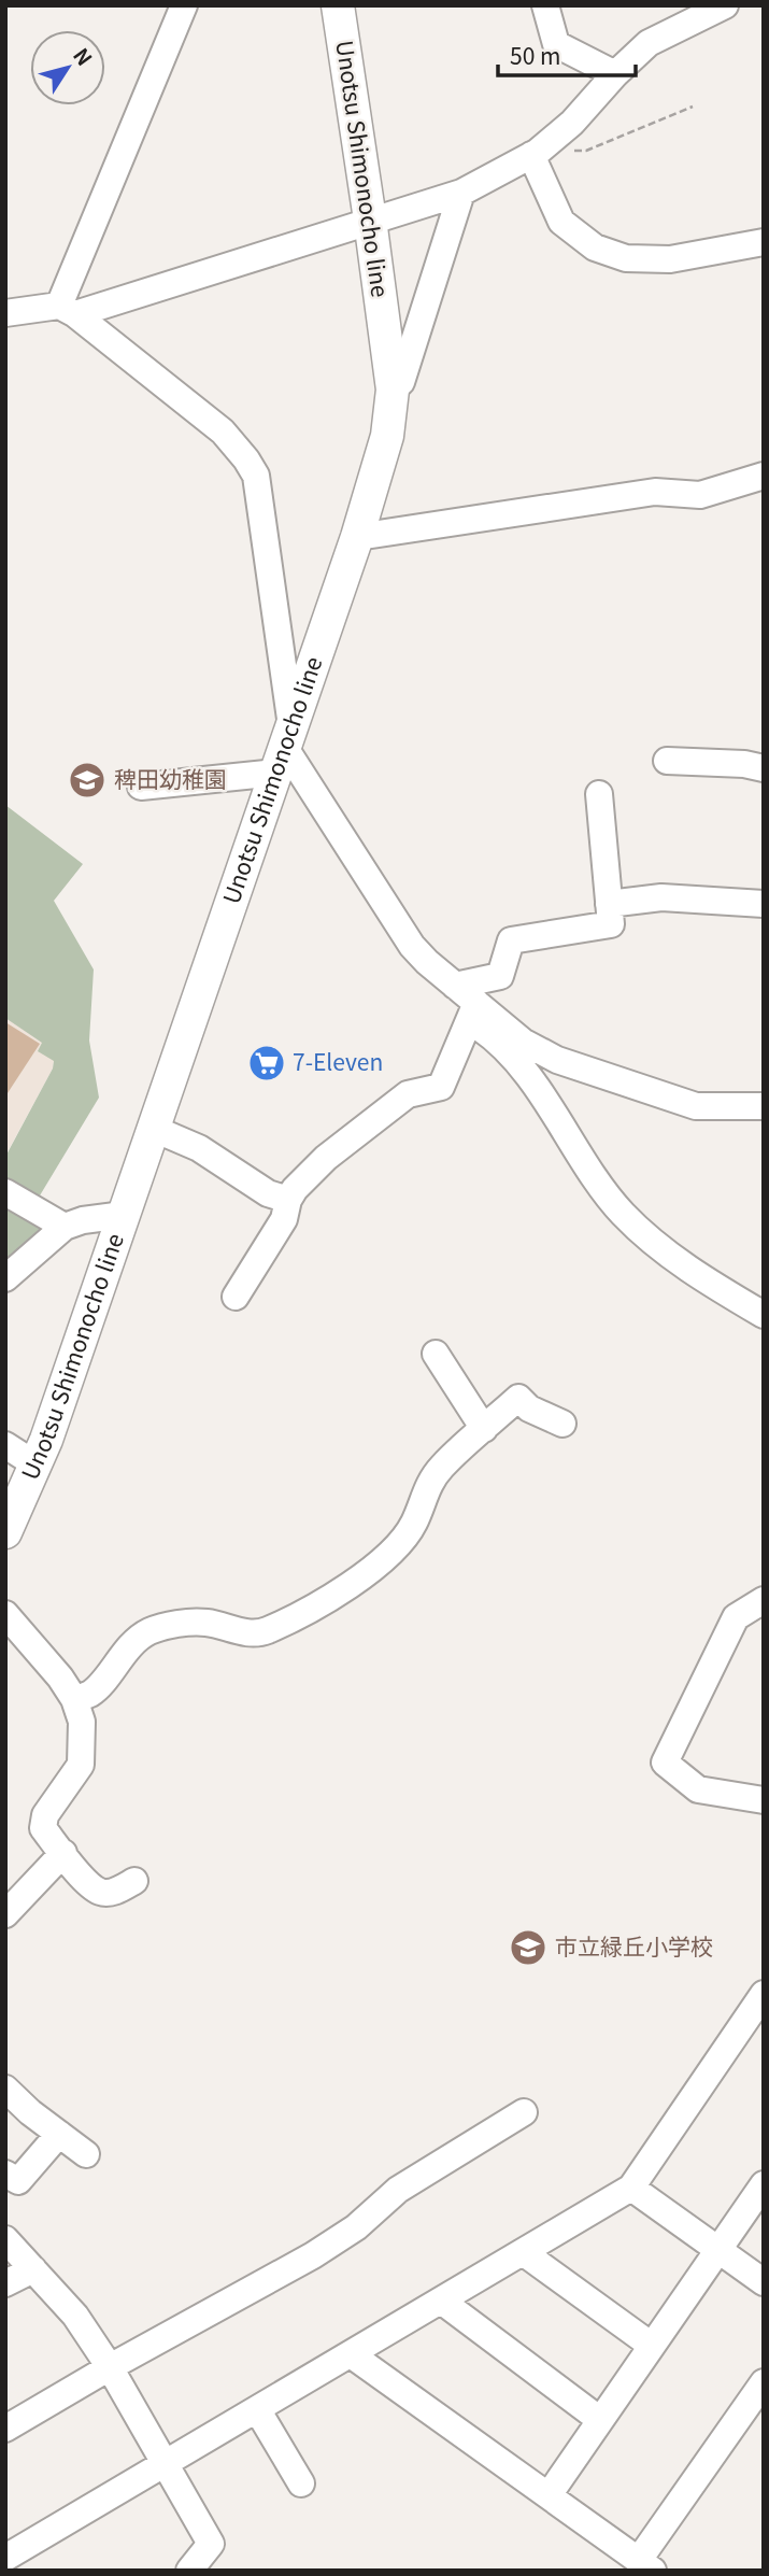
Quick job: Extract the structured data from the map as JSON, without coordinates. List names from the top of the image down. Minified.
{"streets":{"main road":["Unotsu Shimonocho line"]},"places":{"school or university":["稗田幼稚園","市立緑丘小学校"],"supermarket":["7-Eleven"]},"scale_bar":"50 m","north":"top right"}
